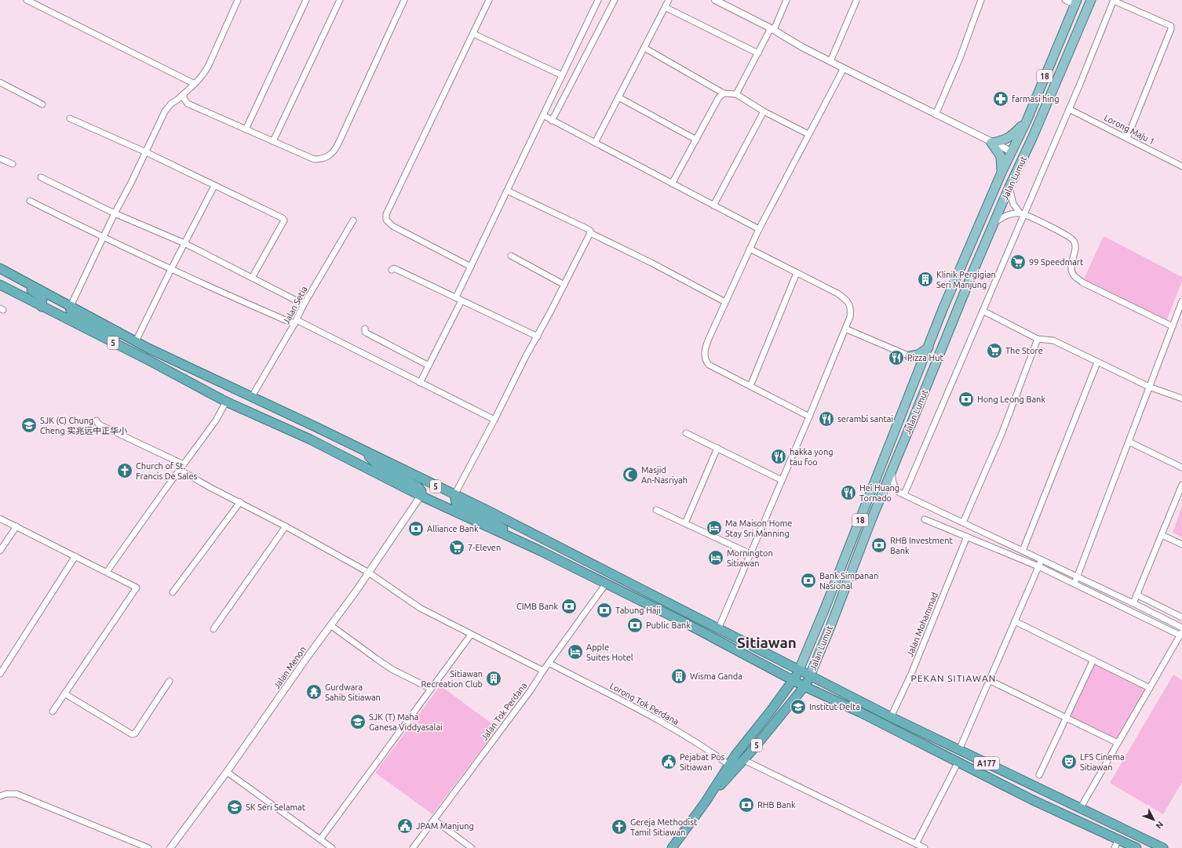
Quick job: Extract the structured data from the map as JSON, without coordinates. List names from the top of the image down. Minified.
{"streets":{"highway":["Jalan Lumut","5","A177"],"main road":["18"],"street":["Lorong Maju 1","Jalan Setia","Jalan Mohammad","Jalan Menon","Lorong Tok Perdana","Jalan Tok Perdana"]},"crossings":[["Jalan Lumut","5"],["Jalan Lumut","Lorong Tok Perdana"],["Jalan Lumut","A177"],["Jalan Setia","5"],["5","Jalan Menon"],["5","Jalan Tok Perdana"],["5","A177"],["Jalan Mohammad","A177"],["Lorong Tok Perdana","Jalan Tok Perdana"]],"districts":["Sitiawan","PEKAN SITIAWAN"],"places":{"pharmacy":["farmasi hing"],"supermarket":["99 Speedmart","The Store","7-Eleven"],"building":["Klinik Pergigian Seri Manjung","Wisma Ganda","Sitiawan Recreation Club"],"restaurant":["Pizza Hut","serambi santai","hakka yong tau foo","Hei Huang Tornado"],"bank":["Hong Leong Bank","Alliance Bank","RHB Investment Bank","Bank Simpanan Nasional","CIMB Bank","Tabung Haji","Public Bank","RHB Bank"],"school or university":["SJK (C) Chung Cheng 实兆远中正华小","Institut Delta","SJK (T) Maha Ganesa Viddyasalai","SK Seri Selamat"],"church":["Church of St. Francis De Sales","Gereja Methodist Tamil Sitiawan"],"mosque":["Masjid An-Nasriyah"],"hotel":["Ma Maison Home Stay Sri Manning","Mornington Sitiawan","Apple Suites Hotel"],"temple":["Gurdwara Sahib Sitiawan"],"public building":["Pejabat Pos Sitiawan","JPAM Manjung"],"theatre":["LFS Cinema Sitiawan"]},"north":"bottom right"}
